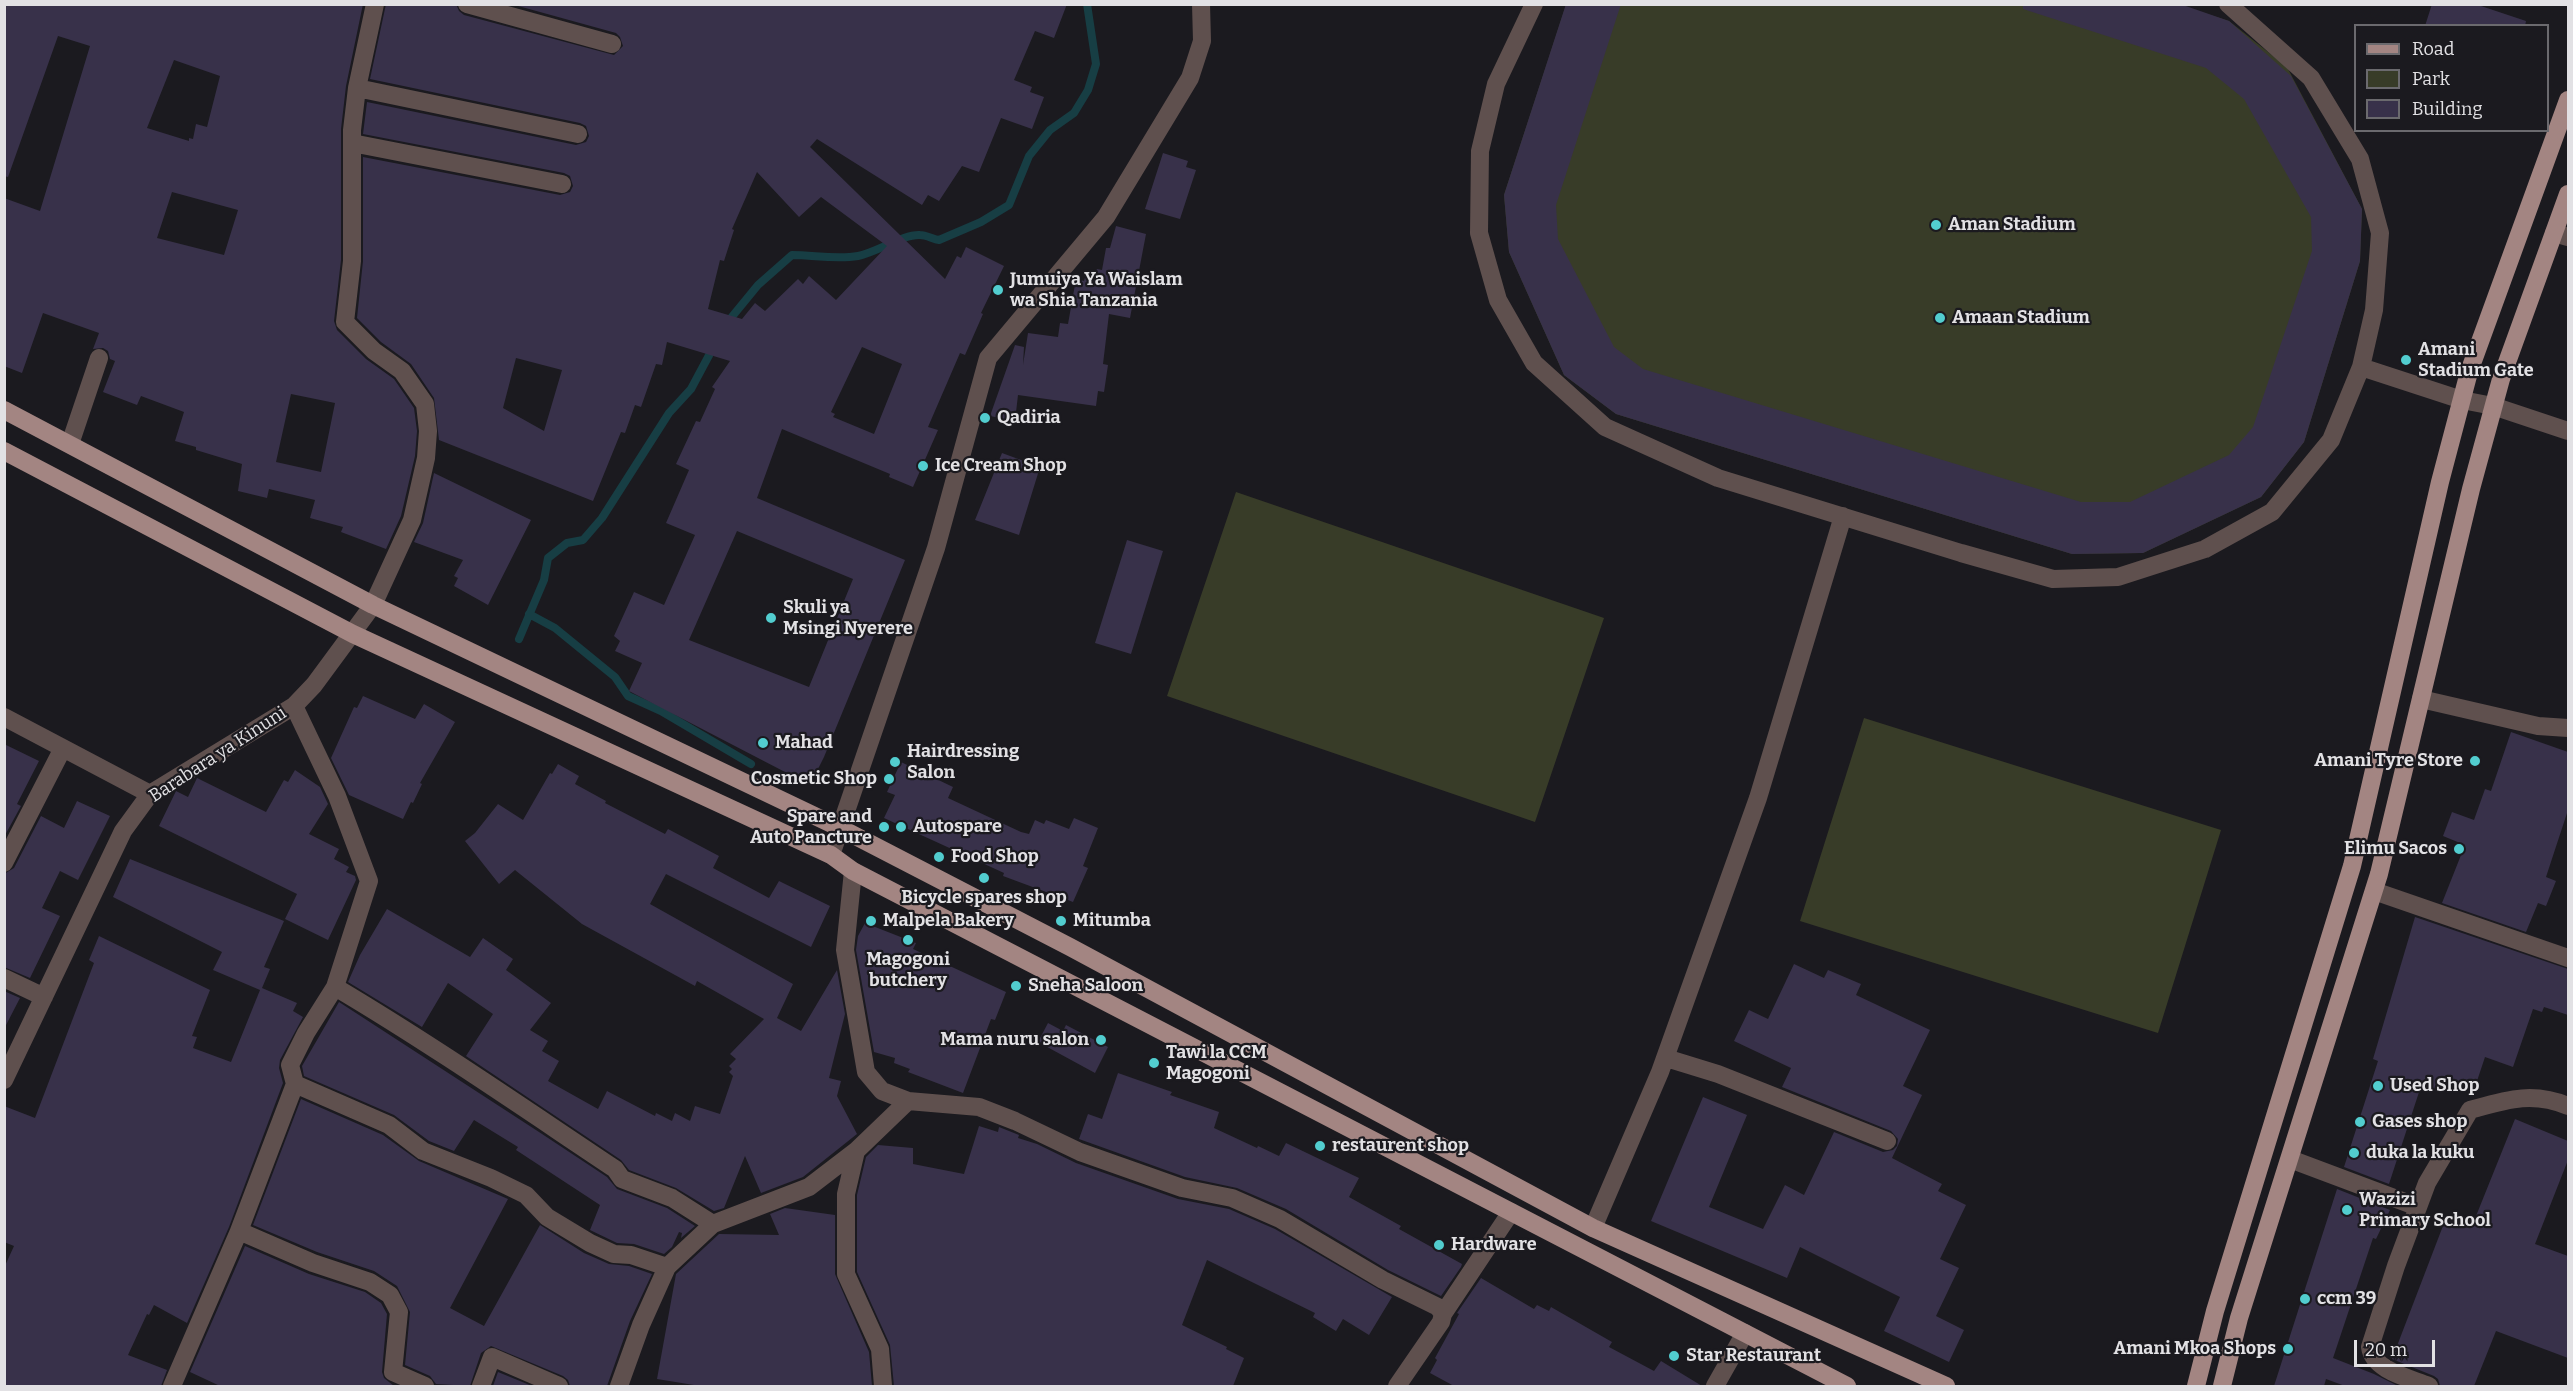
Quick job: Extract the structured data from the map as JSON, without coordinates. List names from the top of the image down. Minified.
{"streets":{"street":["Barabara ya Kinuni"]},"places":["Aman Stadium","Jumuiya Ya Waislam wa Shia Tanzania","Amaan Stadium","Amani Stadium Gate","Qadiria","Ice Cream Shop","Skuli ya Msingi Nyerere","Mahad","Amani Tyre Store","Hairdressing Salon","Cosmetic Shop","Spare and Auto Pancture","Autospare","Elimu Sacos","Food Shop","Bicycle spares shop","Malpela Bakery","Mitumba","Magogoni butchery","Sneha Saloon","Mama nuru salon","Tawi la CCM Magogoni","Used Shop","Gases shop","restaurent shop","duka la kuku","Wazizi Primary School","Hardware","ccm 39","Amani Mkoa Shops","Star Restaurant"],"legend":["Road","Park","Building"],"scale_bar":"20 m"}
